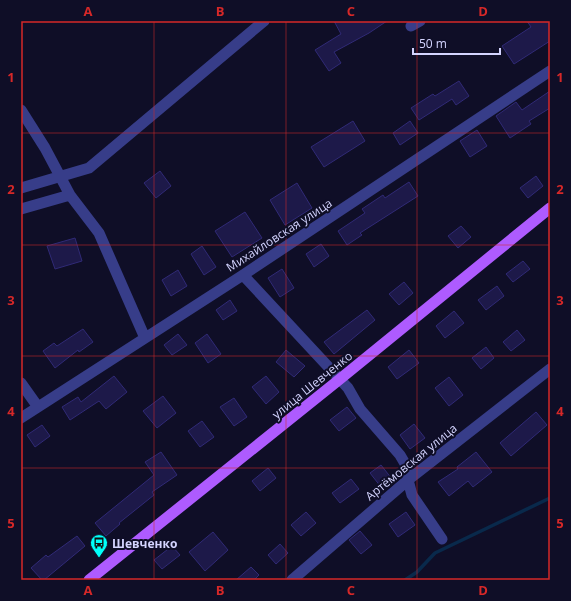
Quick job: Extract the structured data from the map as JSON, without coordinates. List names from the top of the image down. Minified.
{"streets":{"main road":["улица Шевченко"],"street":["Михайловская улица","Артёмовская улица"]},"places":{"bus stop":["Шевченко"]},"scale_bar":"50 m","grid":{"columns":["A","B","C","D"],"rows":["1","2","3","4","5"]}}
